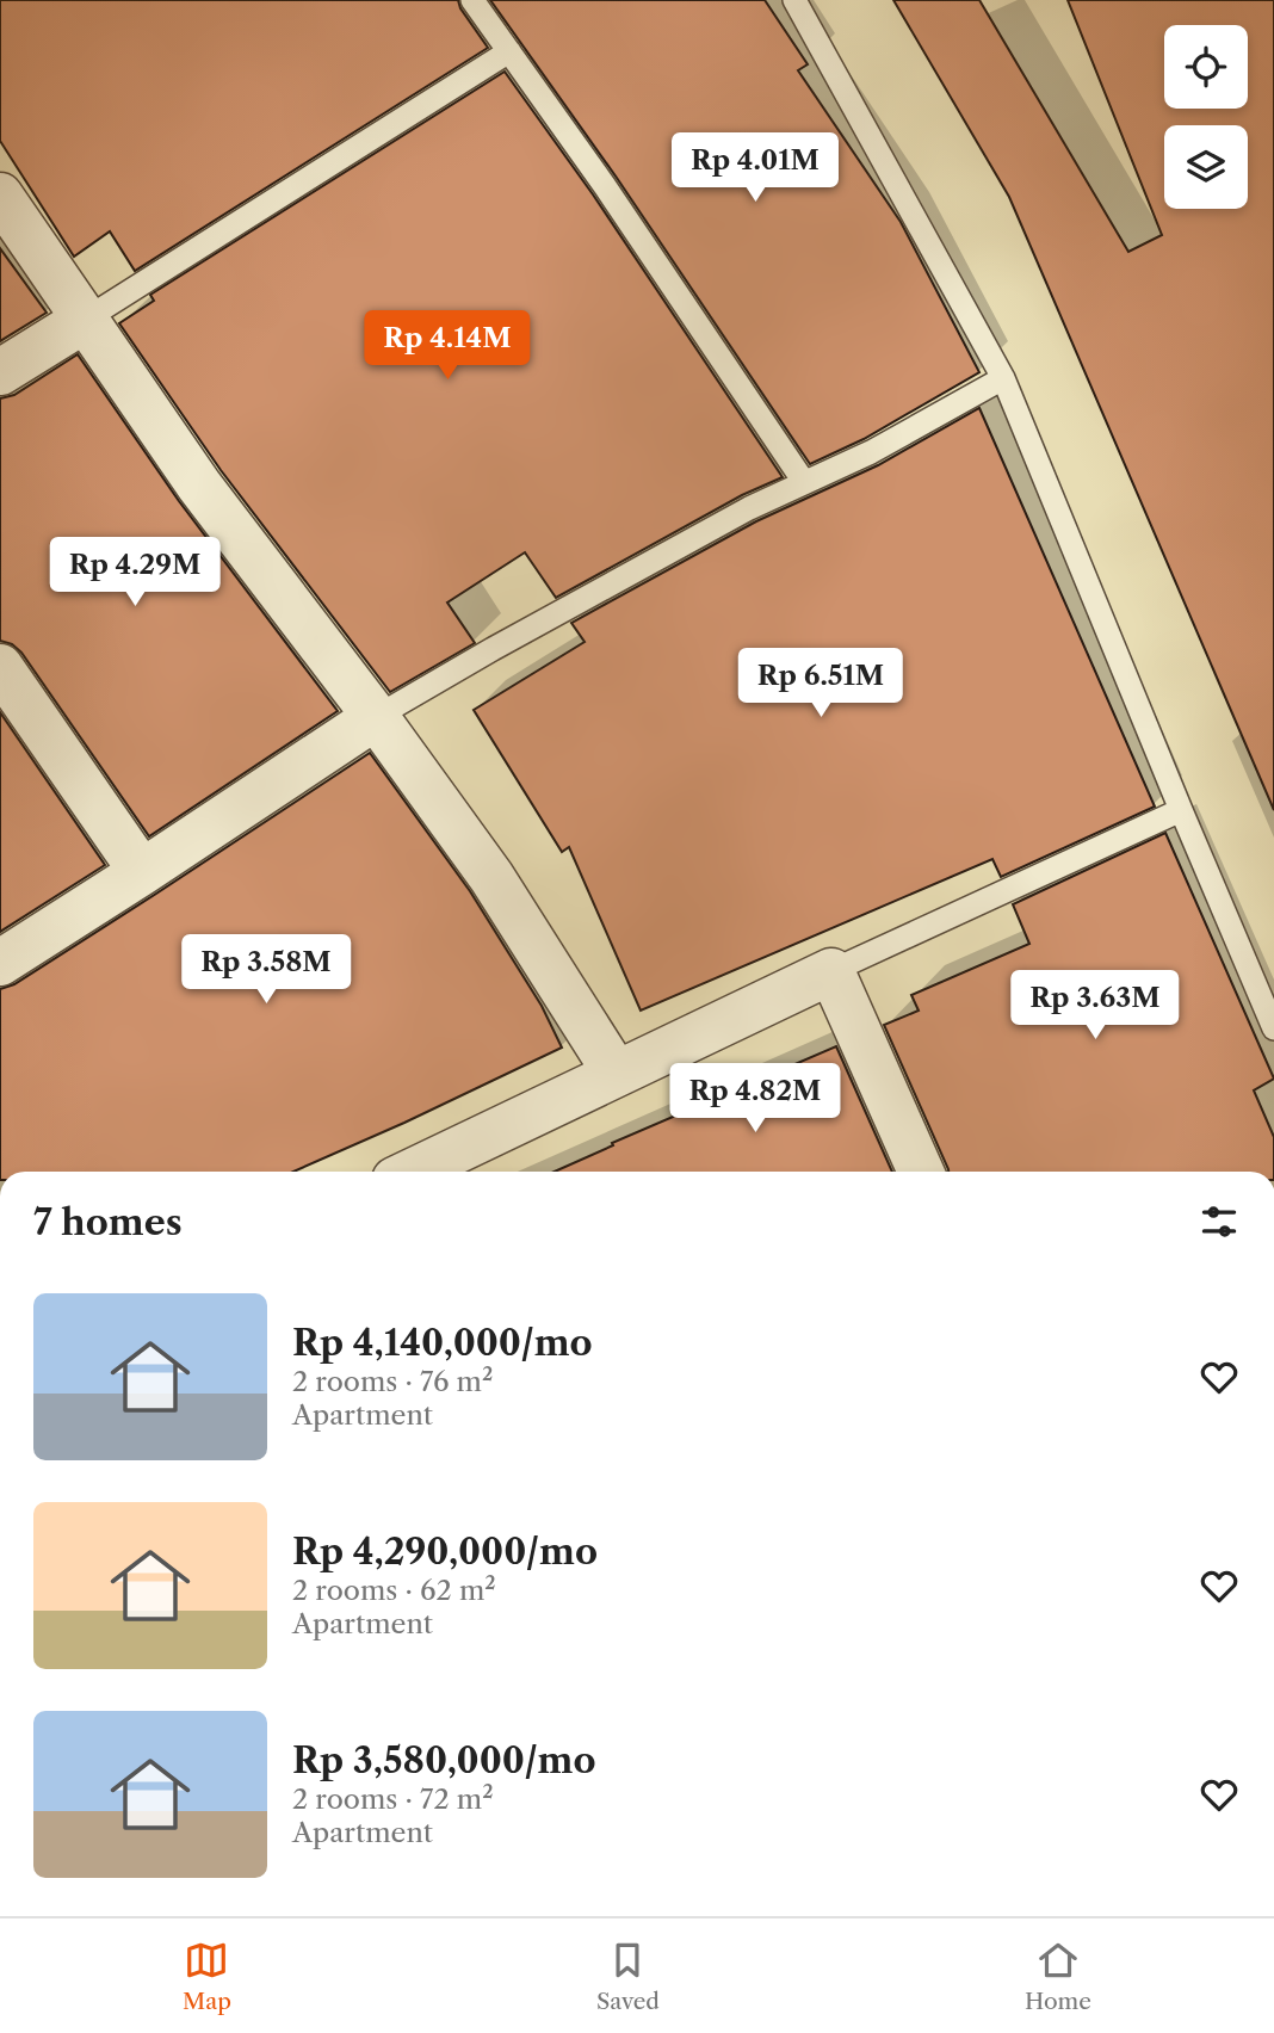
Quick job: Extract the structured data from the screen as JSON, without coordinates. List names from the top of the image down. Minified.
{"page":{"price":["Rp 4.01M","Rp 4.14M","Rp 4.29M","Rp 6.51M","Rp 3.58M","Rp 3.63M","Rp 4.82M"],"heading":"7 homes","list":[{"name":"Rp 4,140,000/mo","note":"2 rooms · 76 m² · Apartment"},{"name":"Rp 4,290,000/mo","note":"2 rooms · 62 m² · Apartment"},{"name":"Rp 3,580,000/mo","note":"2 rooms · 72 m² · Apartment"}],"tabs":["Map","Saved","Home"]}}
